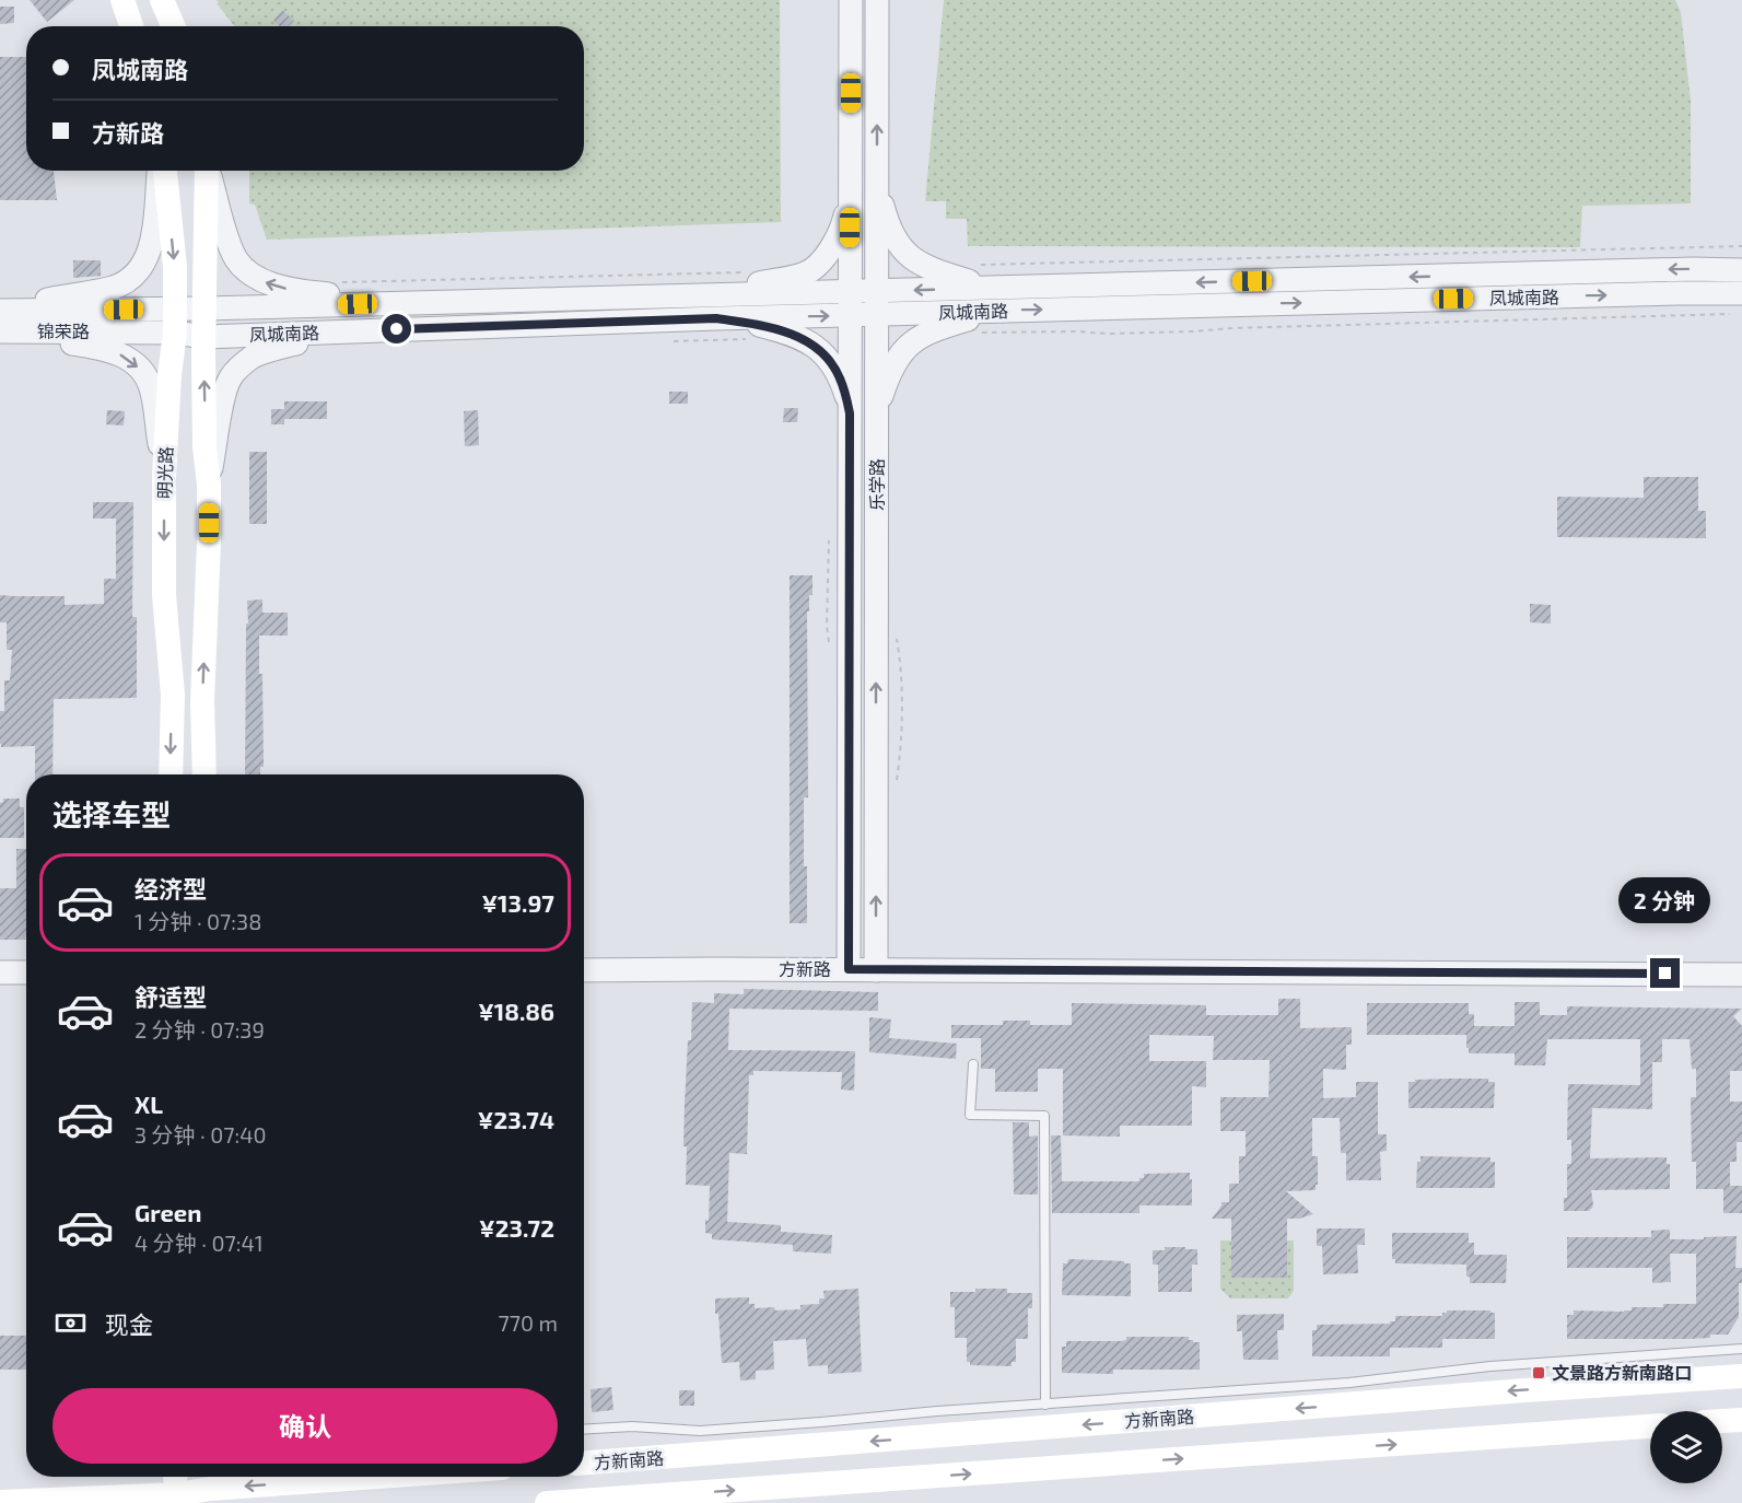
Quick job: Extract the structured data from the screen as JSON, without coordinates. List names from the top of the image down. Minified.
{"streets":{"main road":["明光路","方新南路"],"street":["凤城南路","锦荣路","乐学路","方新路"]},"crossings":[["凤城南路","锦荣路"],["凤城南路","乐学路"],["锦荣路","明光路"],["乐学路","方新路"]],"places":{"transit":["文景路方新南路口"]},"page":{"banner":["凤城南路","方新路"],"heading":"选择车型","list":[{"name":"经济型","note":"1 分钟 · 07:38","value":"¥13.97"},{"name":"舒适型","note":"2 分钟 · 07:39","value":"¥18.86"},{"name":"XL","note":"3 分钟 · 07:40","value":"¥23.74"},{"name":"Green","note":"4 分钟 · 07:41","value":"¥23.72"}],"bubble":"2 分钟","pay":["现金","770 m"],"buttons":"确认"}}
